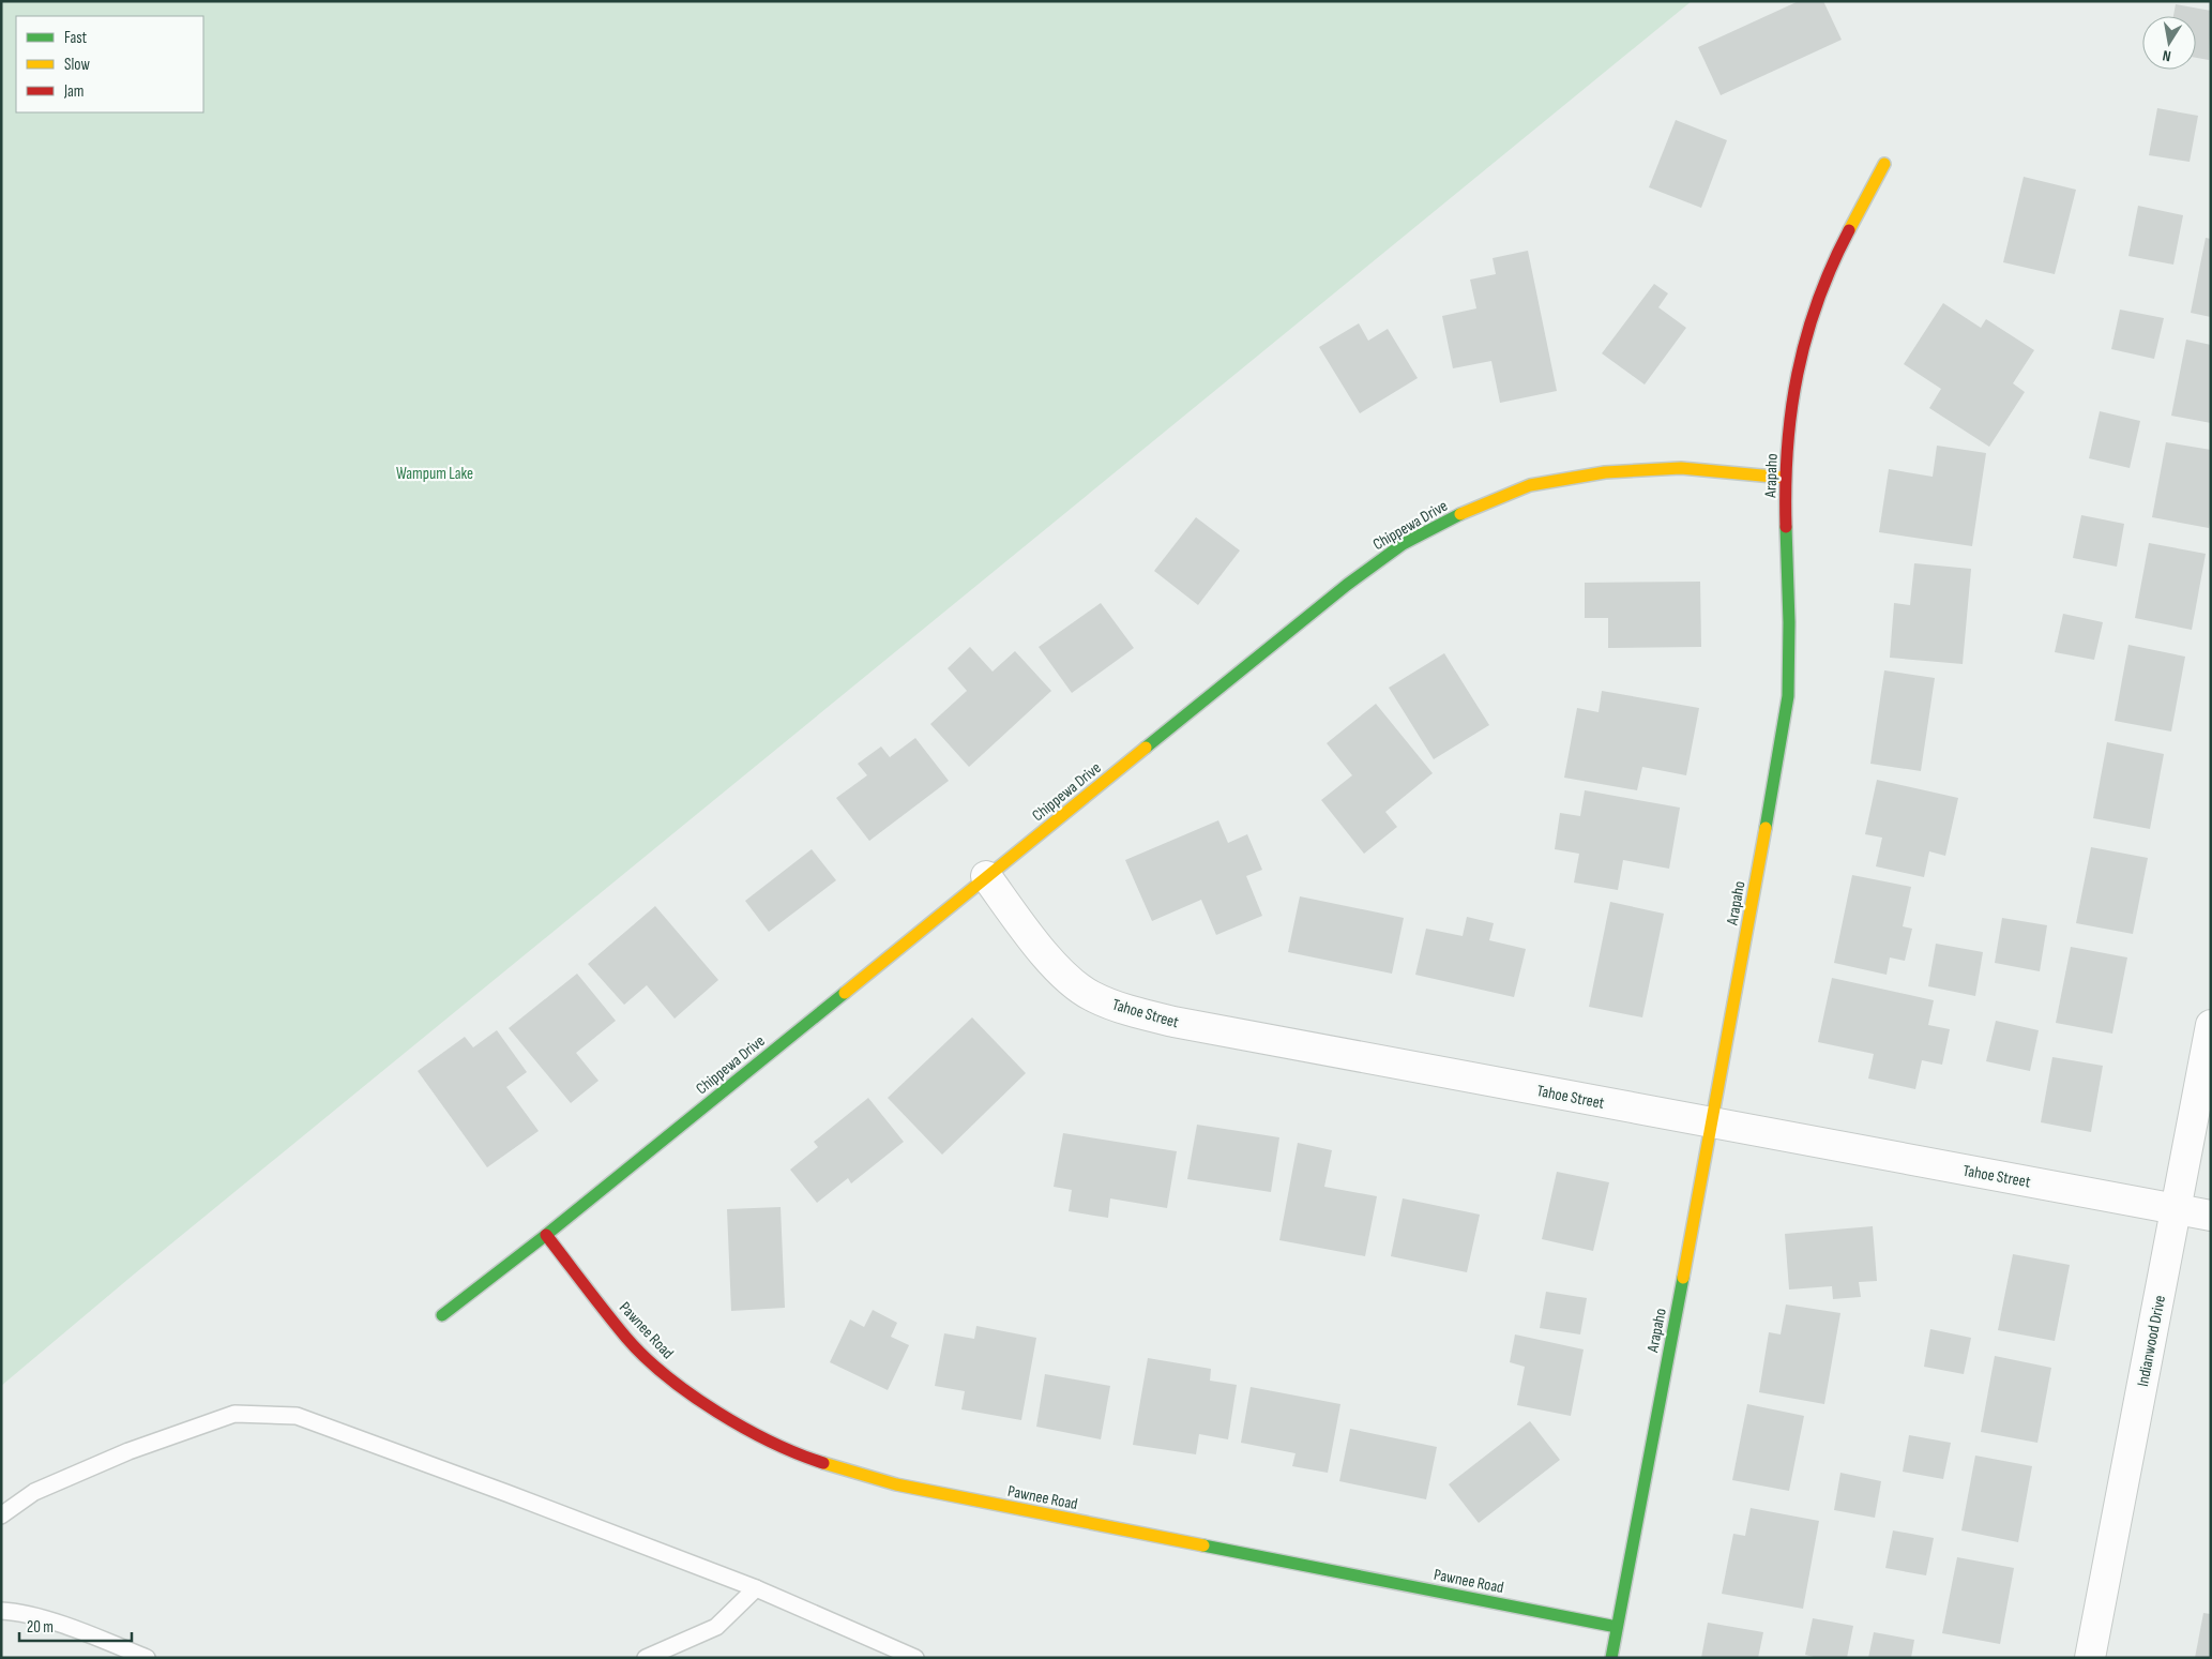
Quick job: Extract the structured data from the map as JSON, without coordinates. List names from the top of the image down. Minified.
{"streets":{"street":["Arapaho","Chippewa Drive","Tahoe Street","Pawnee Road","Indianwood Drive"]},"crossings":[["Arapaho","Chippewa Drive"],["Arapaho","Tahoe Street"],["Arapaho","Pawnee Road"],["Chippewa Drive","Tahoe Street"],["Chippewa Drive","Pawnee Road"],["Tahoe Street","Indianwood Drive"]],"parks":["Wampum Lake"],"legend":["Fast","Slow","Jam"],"scale_bar":"20 m","north":"bottom"}
